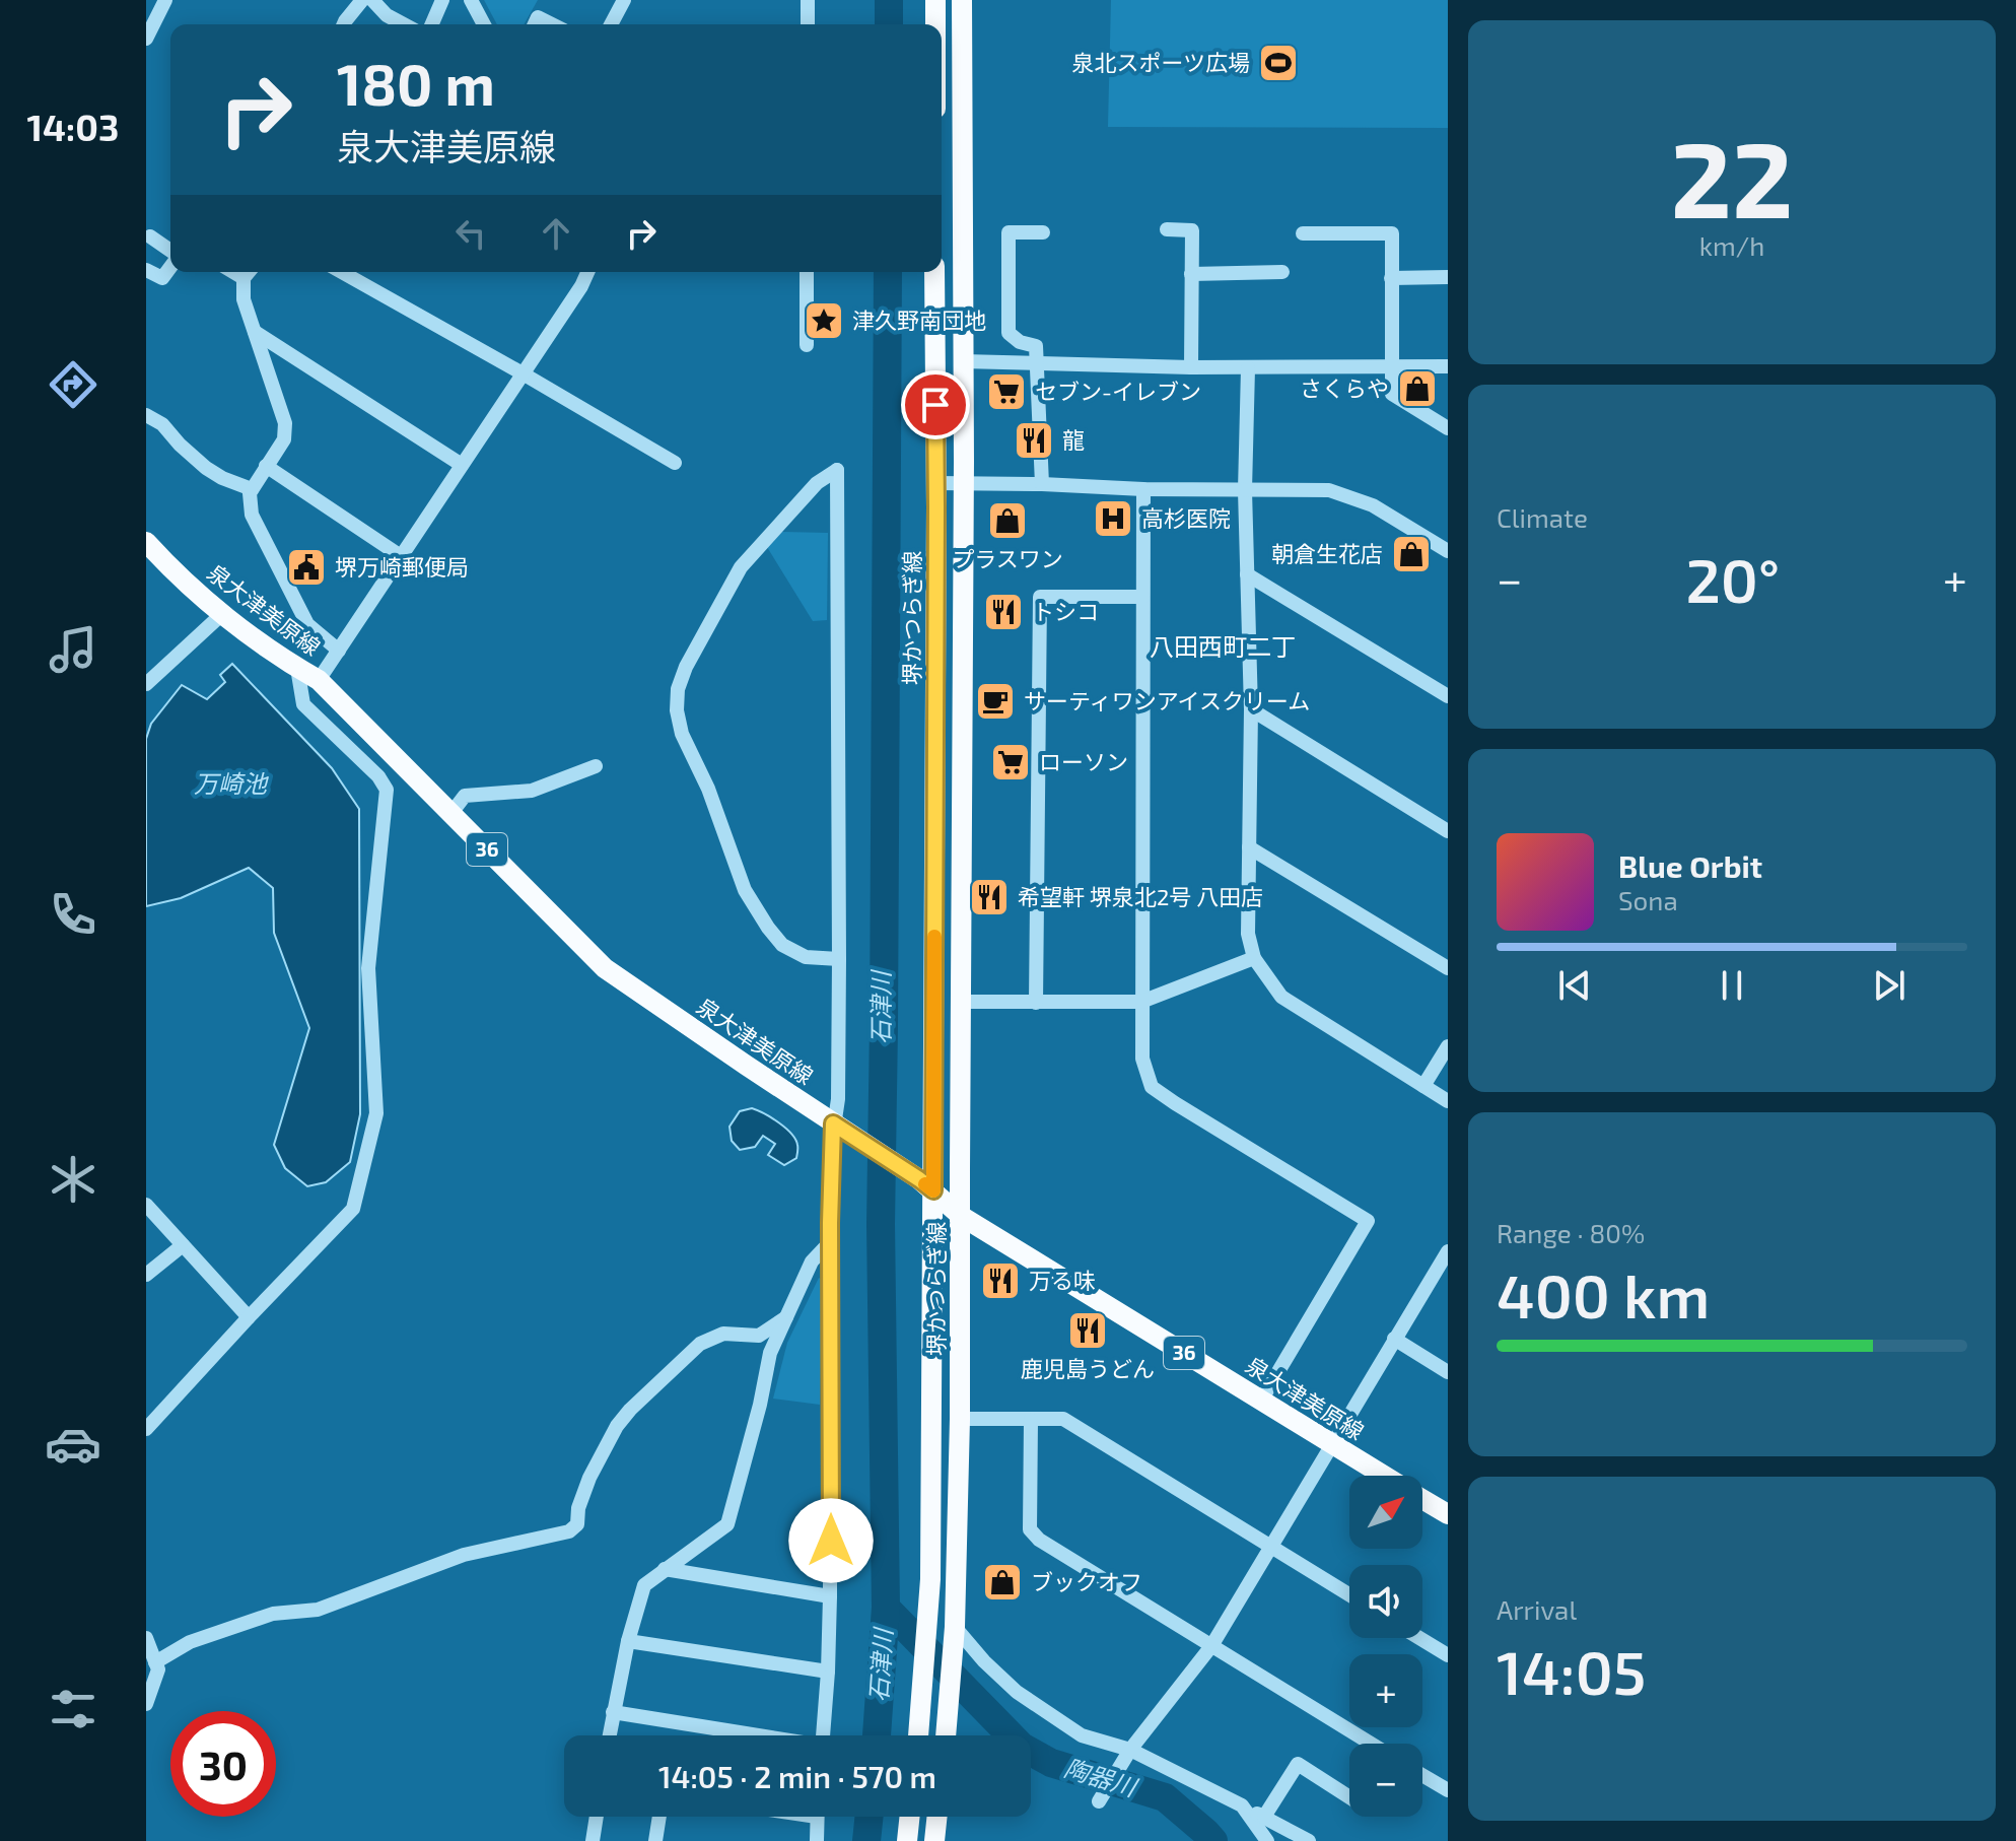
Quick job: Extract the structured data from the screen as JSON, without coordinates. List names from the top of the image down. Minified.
{"streets":{"main road":["泉大津美原線","堺かつらぎ線","36"]},"crossings":[["泉大津美原線","堺かつらぎ線"]],"districts":["八田西町二丁"],"water":["万崎池","石津川","陶器川"],"places":{"sports":["泉北スポーツ広場"],"place":["津久野南団地"],"shop":["さくらや","プラスワン","朝倉生花店","ブックオフ"],"supermarket":["セブン-イレブン","ローソン"],"restaurant":["龍","トシコ","希望軒 堺泉北2号 八田店","万る味","鹿児島うどん"],"hospital":["高杉医院"],"public building":["堺万崎郵便局"],"cafe":["サーティワンアイスクリーム"]},"north":"top right","page":{"tabs":"14:03","tile":[["22","km/h"],"Climate",["Range · 80%","400 km"],["Arrival","14:05"]],"turn":["180 m","泉大津美原線"],"heat":["−","20°","+"],"song":["Blue Orbit","Sona"],"map_buttons":["+","−"],"limit":"30","trip":"14:05 · 2 min · 570 m"}}
